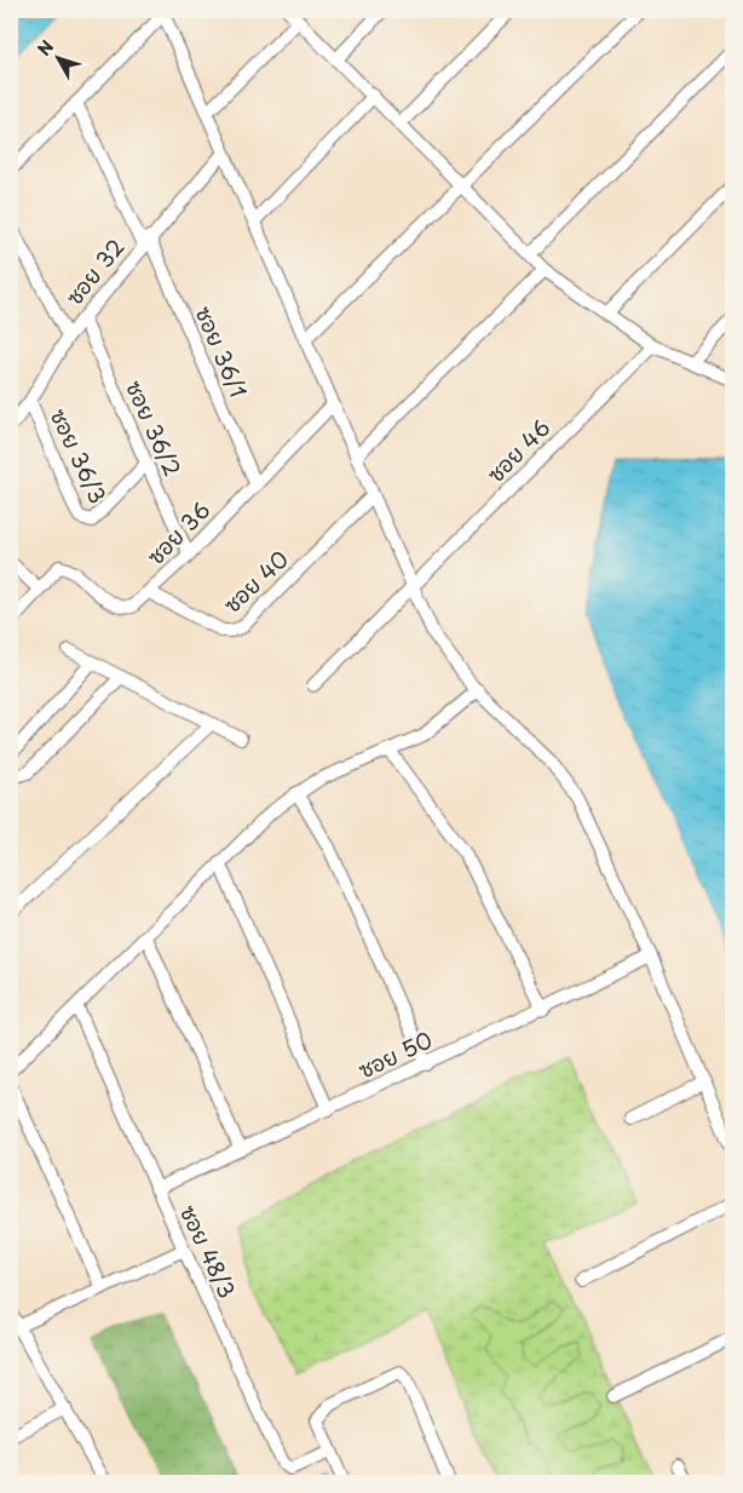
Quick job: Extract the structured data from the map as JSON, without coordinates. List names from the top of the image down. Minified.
{"streets":{"street":["ซอย 32","ซอย 36/1","ซอย 36/2","ซอย 46","ซอย 36/3","ซอย 36","ซอย 40","ซอย 50","ซอย 48/3"]},"crossings":[["ซอย 32","ซอย 36/1"],["ซอย 32","ซอย 36/2"],["ซอย 32","ซอย 36/3"],["ซอย 36/1","ซอย 36"],["ซอย 36/2","ซอย 36/3"],["ซอย 36/2","ซอย 36"],["ซอย 36","ซอย 40"],["ซอย 50","ซอย 48/3"]],"north":"top left"}
